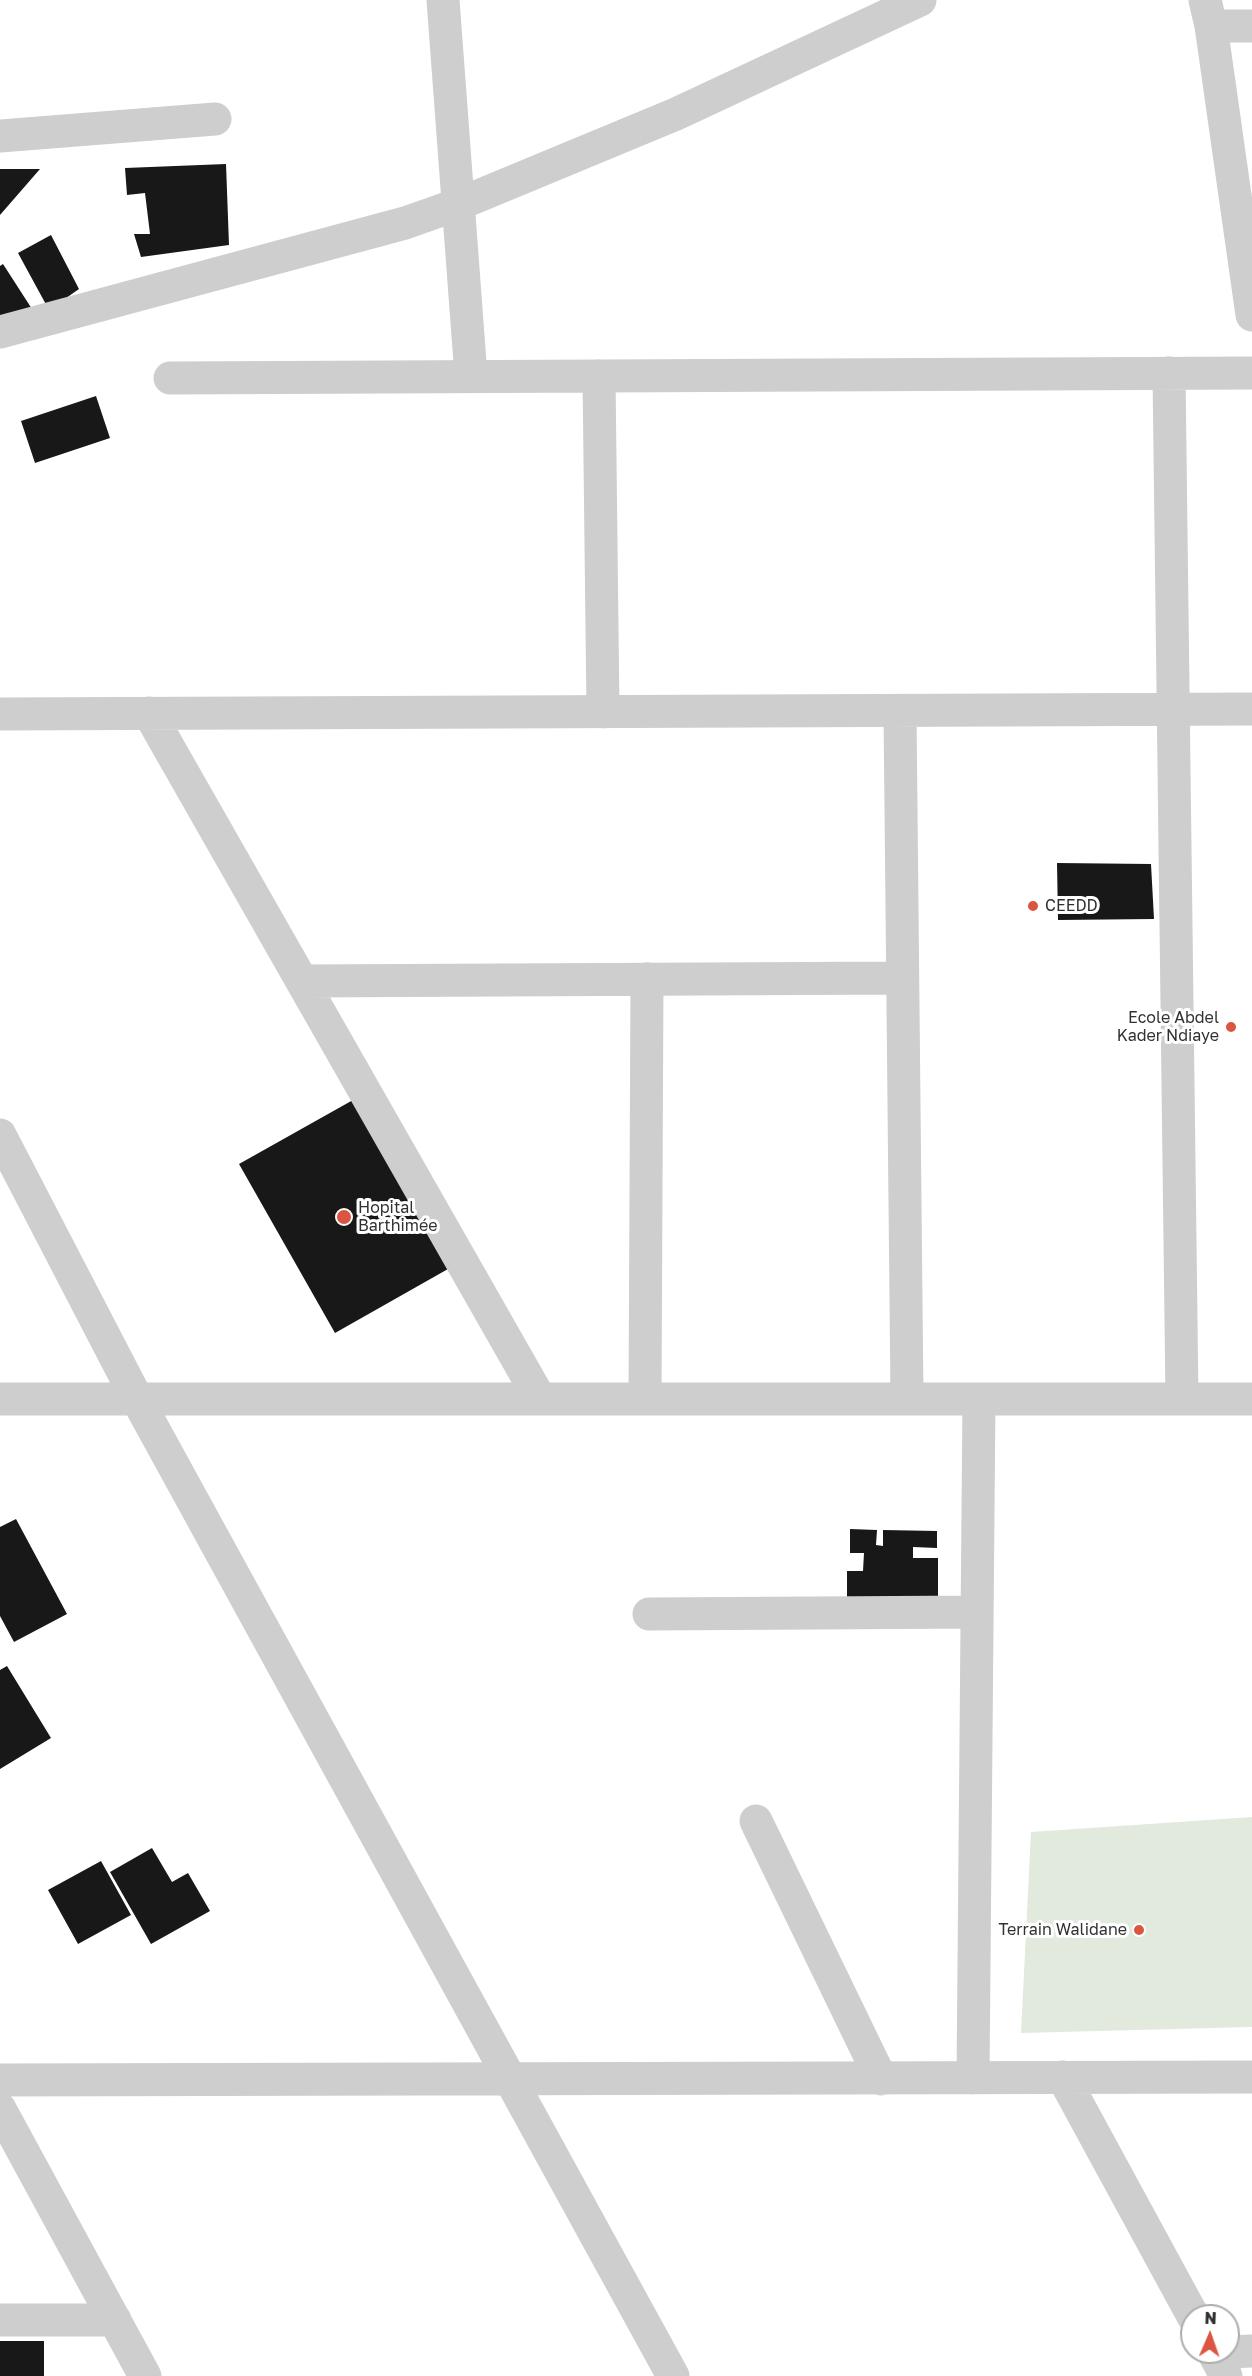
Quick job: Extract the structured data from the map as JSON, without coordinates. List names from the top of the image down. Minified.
{"places":["CEEDD","Ecole Abdel Kader Ndiaye","Hopital Barthimée","Terrain Walidane"],"north":"top"}
